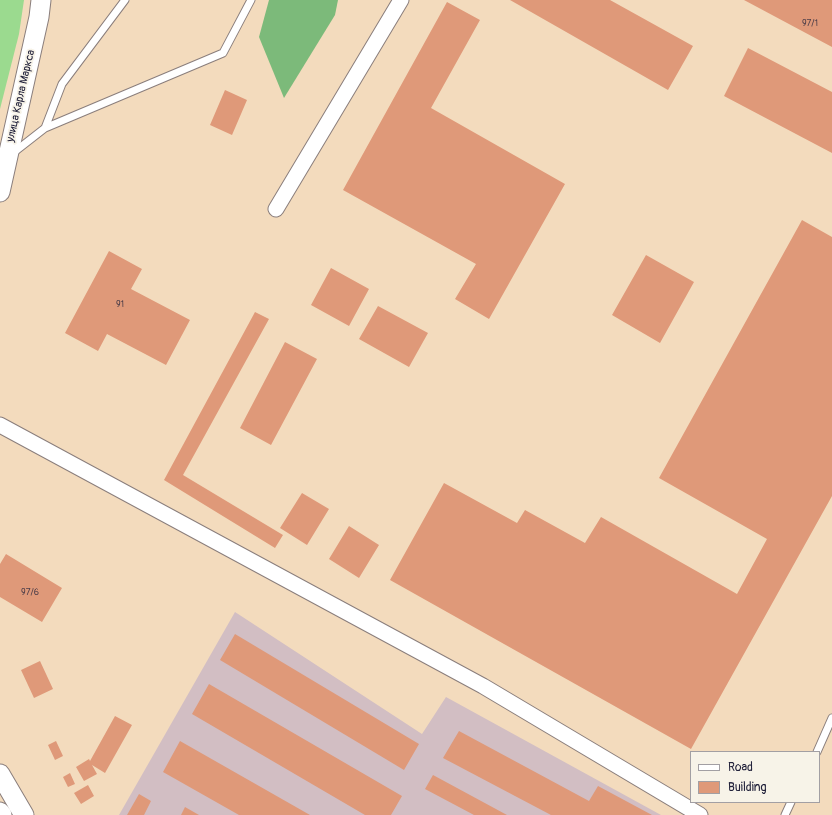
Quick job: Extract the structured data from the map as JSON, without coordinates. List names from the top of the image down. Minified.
{"streets":{"street":["улица Карла Маркса"]},"house_numbers":["97/1","91","97/6"],"legend":["Road","Building"]}
